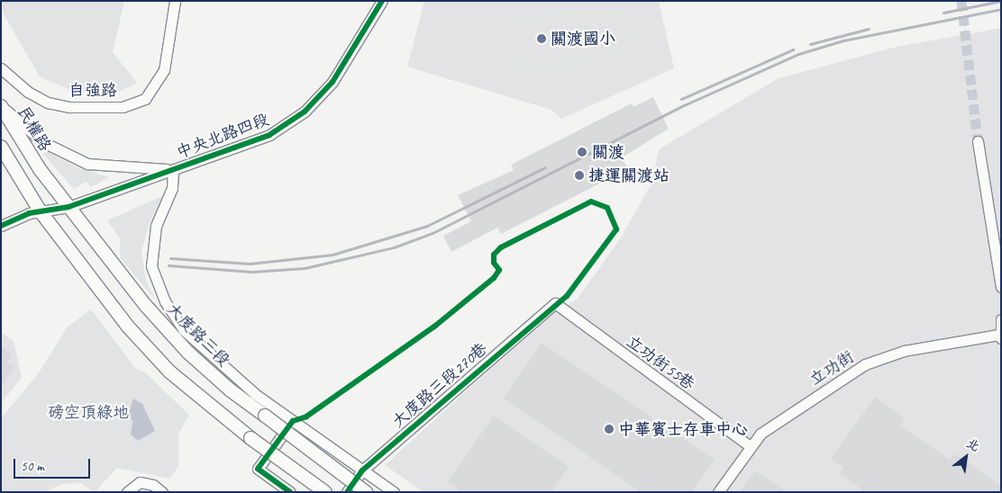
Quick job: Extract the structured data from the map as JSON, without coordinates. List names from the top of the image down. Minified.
{"streets":{"main road":["民權路","大度路三段"],"street":["自強路","中央北路四段","立功街55巷","立功街","大度路三段270巷"]},"crossings":[["民權路","大度路三段"],["中央北路四段","大度路三段"],["大度路三段","大度路三段270巷"],["立功街55巷","立功街"],["立功街55巷","大度路三段270巷"]],"parks":["磅空頂綠地"],"places":["關渡國小","關渡","捷運關渡站","中華賓士存車中心"],"scale_bar":"50 m","north":"top right"}
